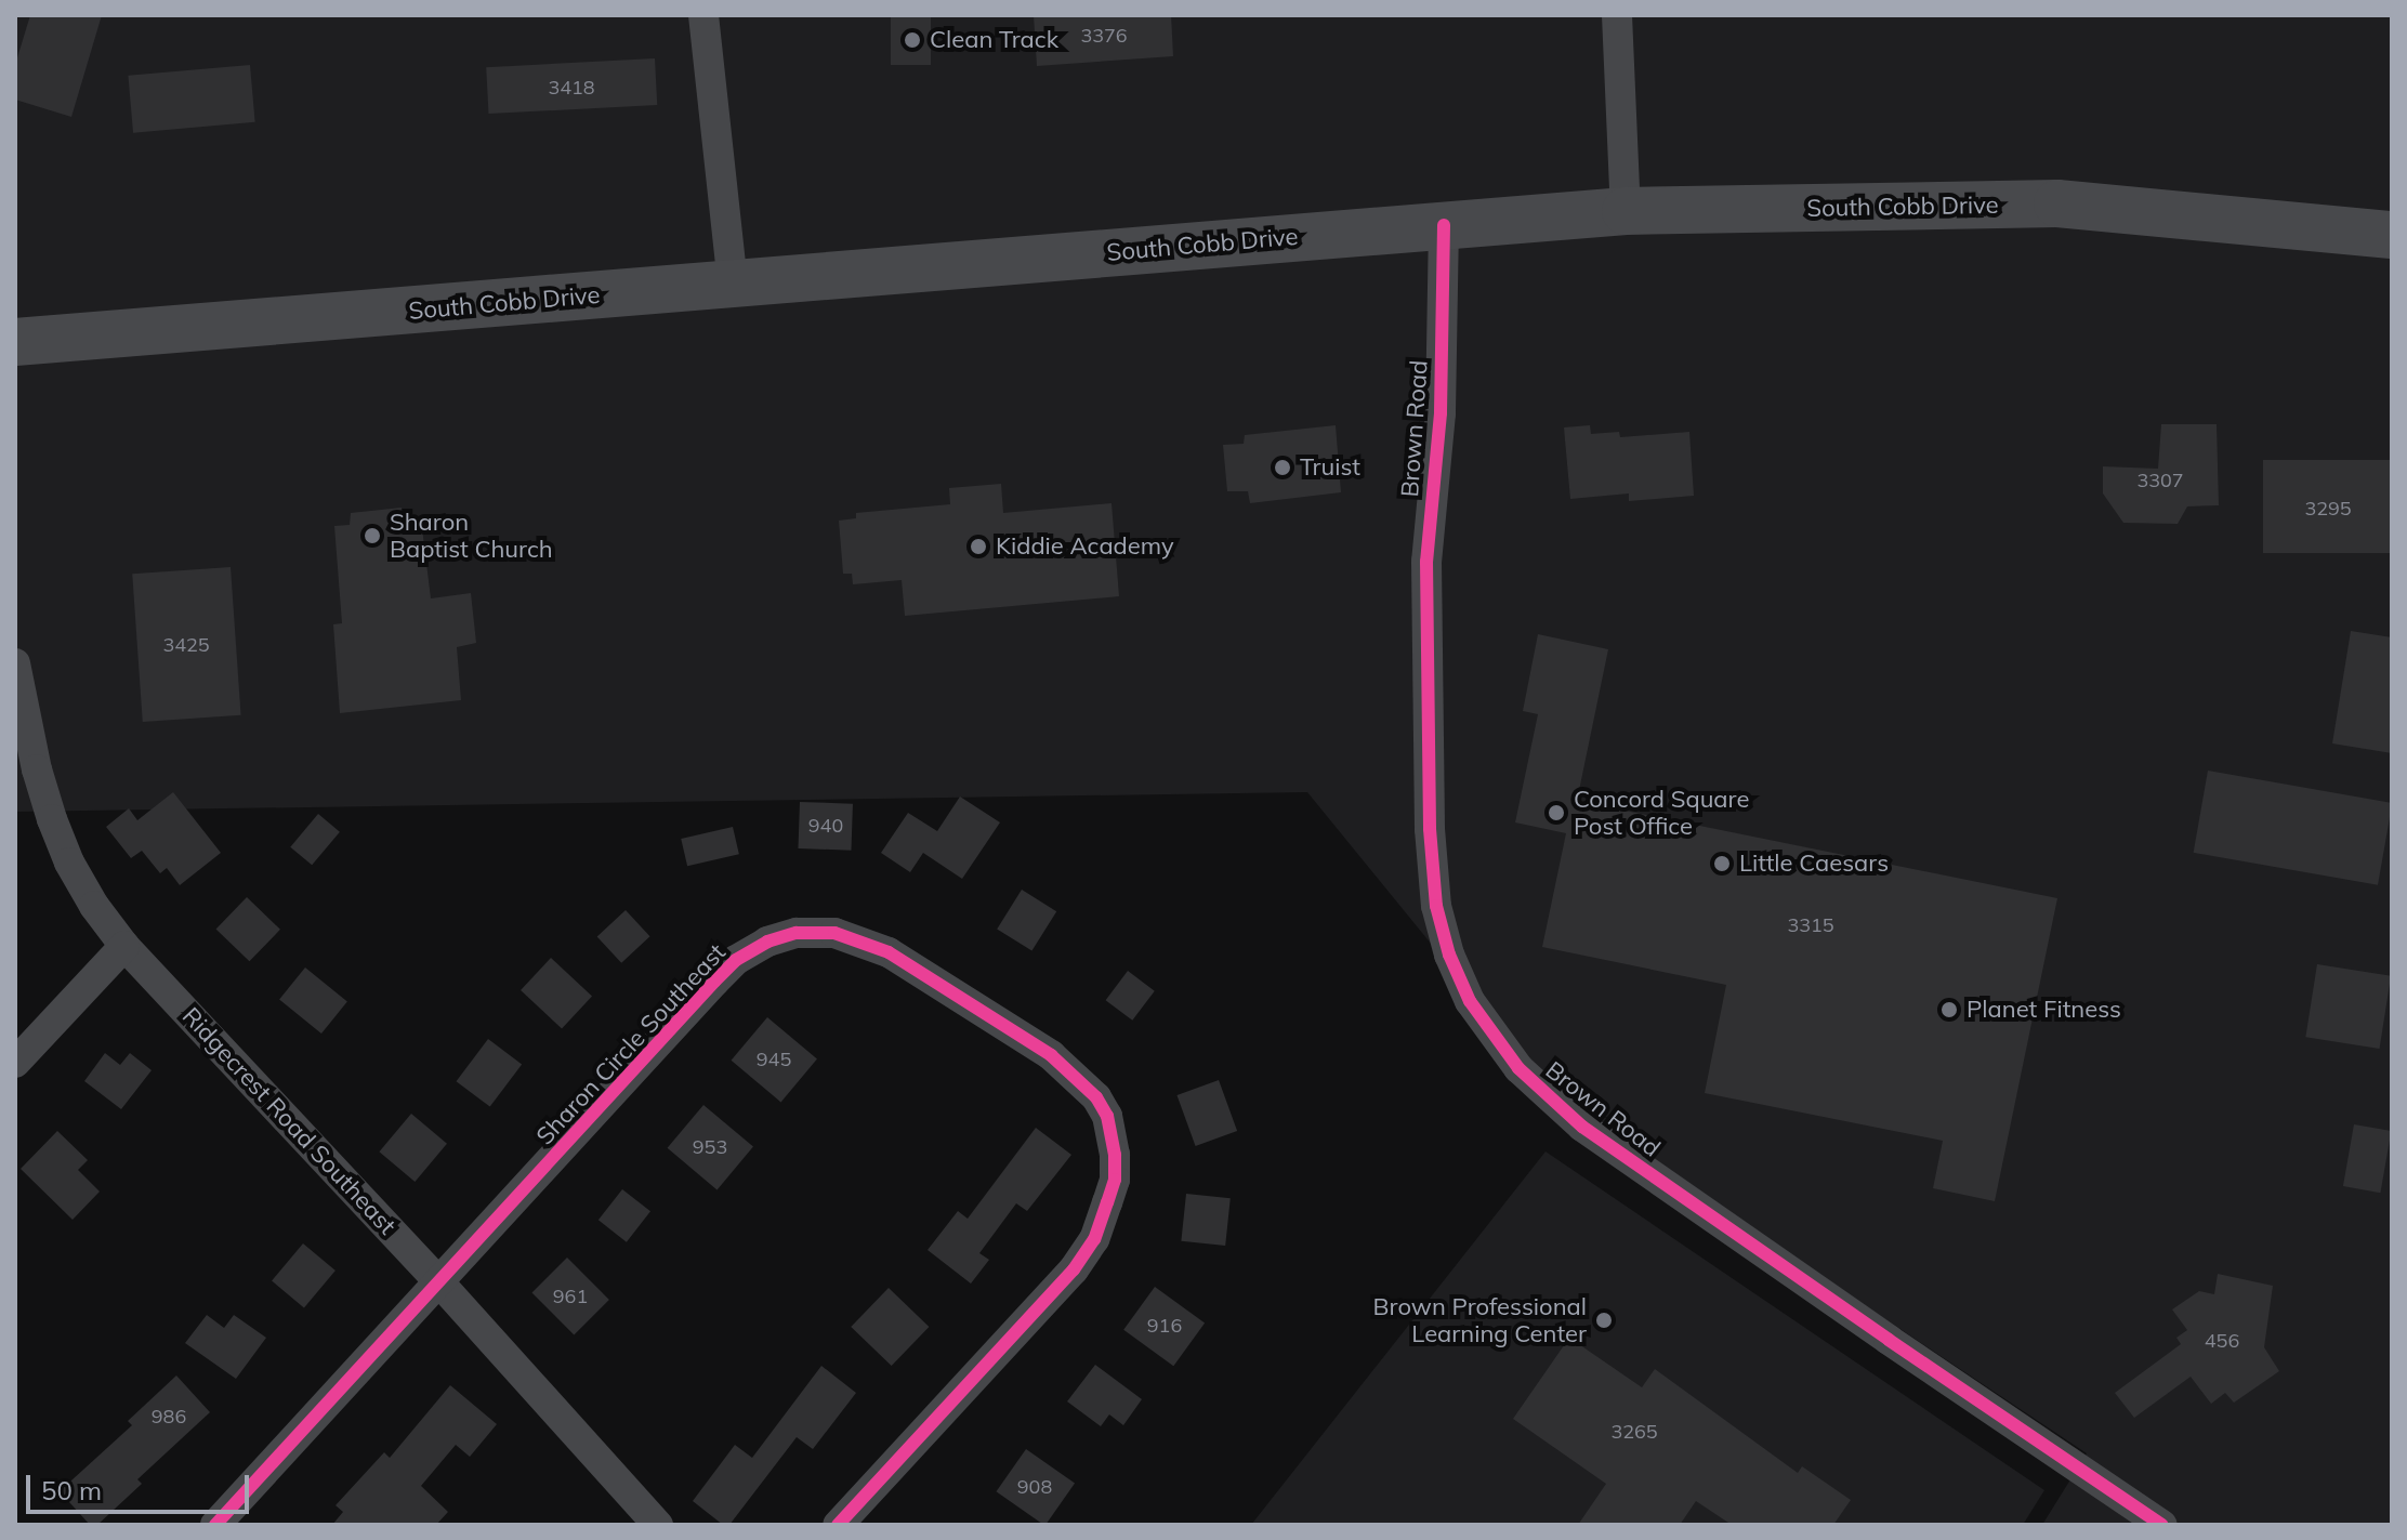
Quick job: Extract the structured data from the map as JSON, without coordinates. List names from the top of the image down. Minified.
{"streets":{"main road":["South Cobb Drive"],"street":["Brown Road","Sharon Circle Southeast","Ridgecrest Road Southeast"]},"crossings":[["South Cobb Drive","Brown Road"],["Sharon Circle Southeast","Ridgecrest Road Southeast"]],"places":["Clean Track","Truist","Sharon Baptist Church","Kiddie Academy","Concord Square Post Office","Little Caesars","Planet Fitness","Brown Professional Learning Center"],"house_numbers":["3376","3418","3307","3295","3425","940","3315","945","953","961","916","456","986","3265","908"],"scale_bar":"50 m"}
